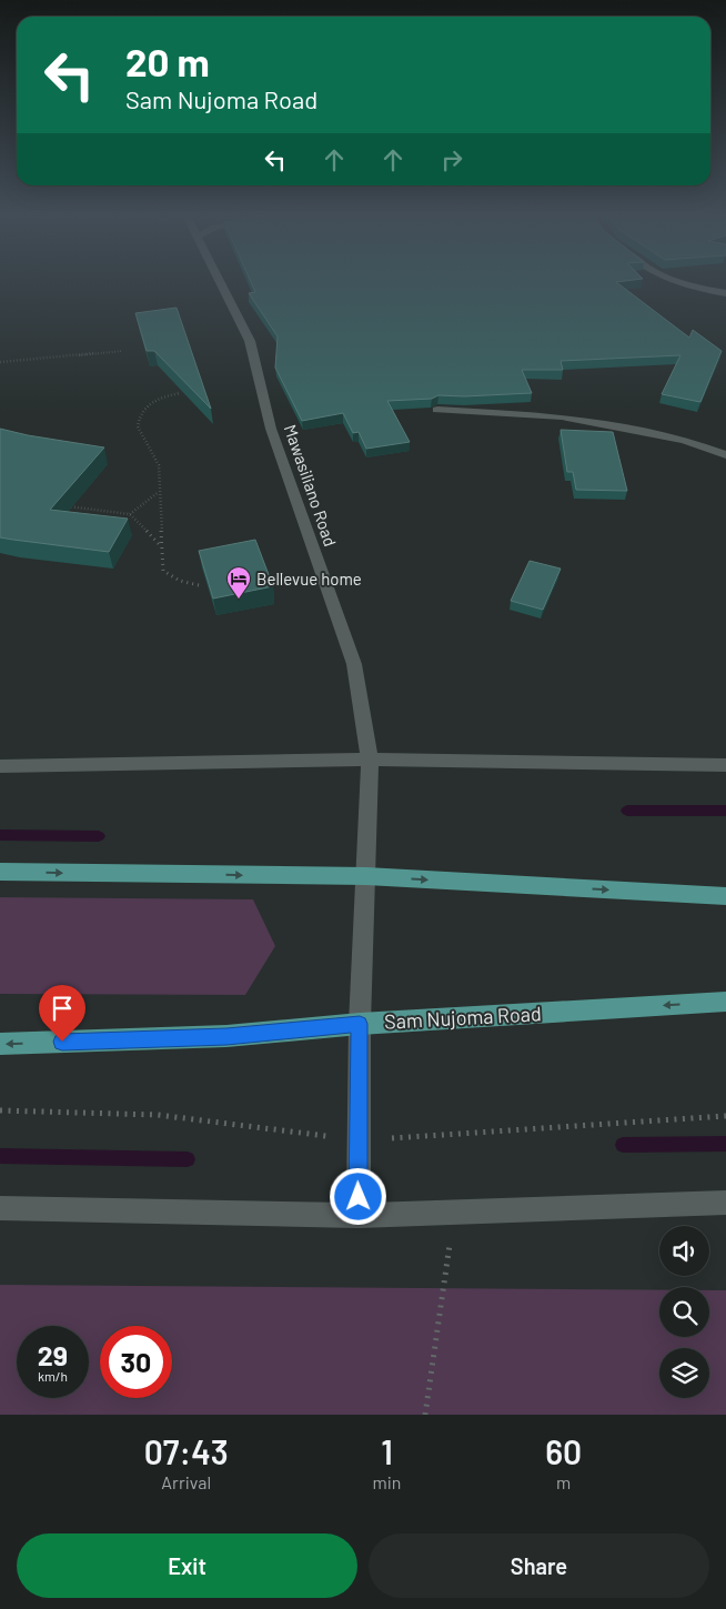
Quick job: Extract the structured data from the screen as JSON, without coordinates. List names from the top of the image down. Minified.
{"streets":{"main road":["Sam Nujoma Road"],"street":["Mawasiliano Road"]},"crossings":[["Mawasiliano Road","Sam Nujoma Road"]],"places":{"hotel":["Bellevue home"]},"page":{"turn":["20 m","Sam Nujoma Road"],"speed":"29 km/h","limit":"30","eta":["07:43","Arrival","1","min","60","m"],"buttons":["Exit","Share"]}}
